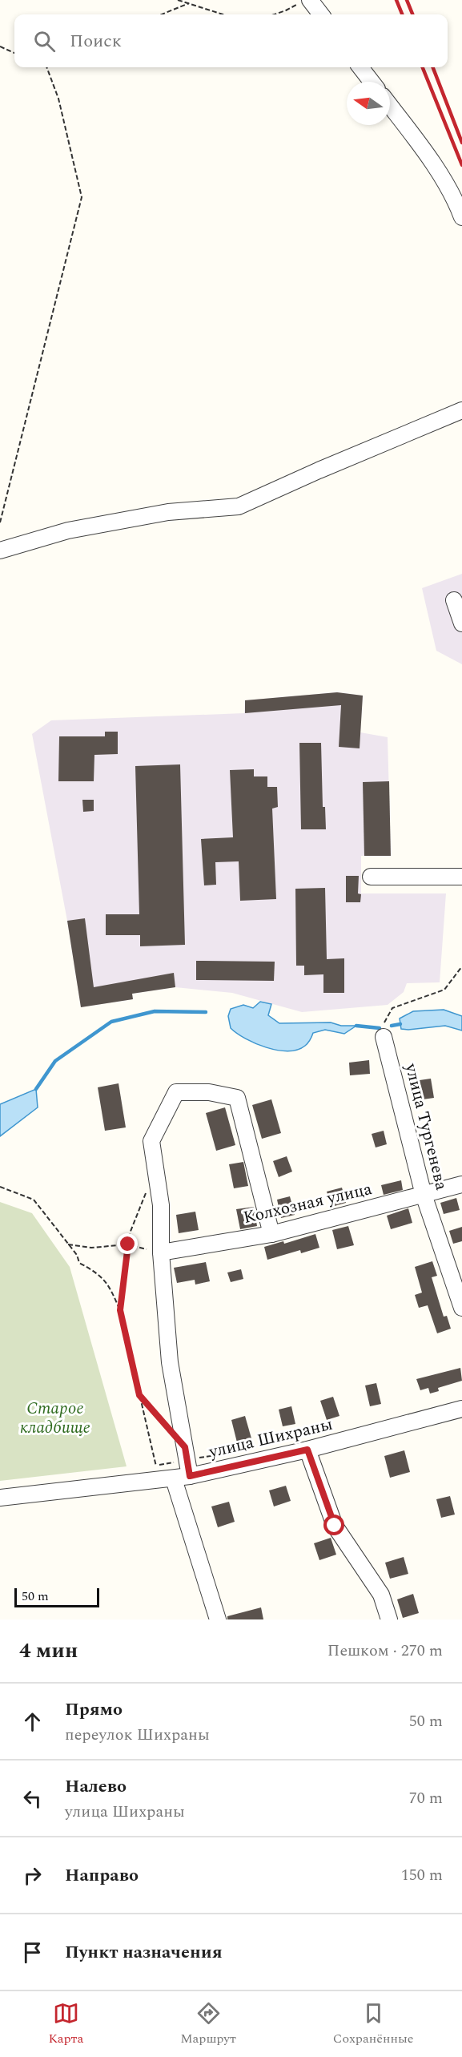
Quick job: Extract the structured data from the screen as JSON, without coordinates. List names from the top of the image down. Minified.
{"streets":{"street":["улица Тургенева","Колхозная улица","улица Шихраны"]},"crossings":[["улица Тургенева","Колхозная улица"]],"parks":["Старое кладбище"],"scale_bar":"50 m","north":"left","page":{"search":"Поиск","scale":"50 m","heading":["4 мин","Пешком · 270 m"],"list":[["Прямо","переулок Шихраны","50 m"],["Налево","улица Шихраны","70 m"],["Направо","150 m"],"Пункт назначения"],"nav":["Карта","Маршрут","Сохранённые"]}}
